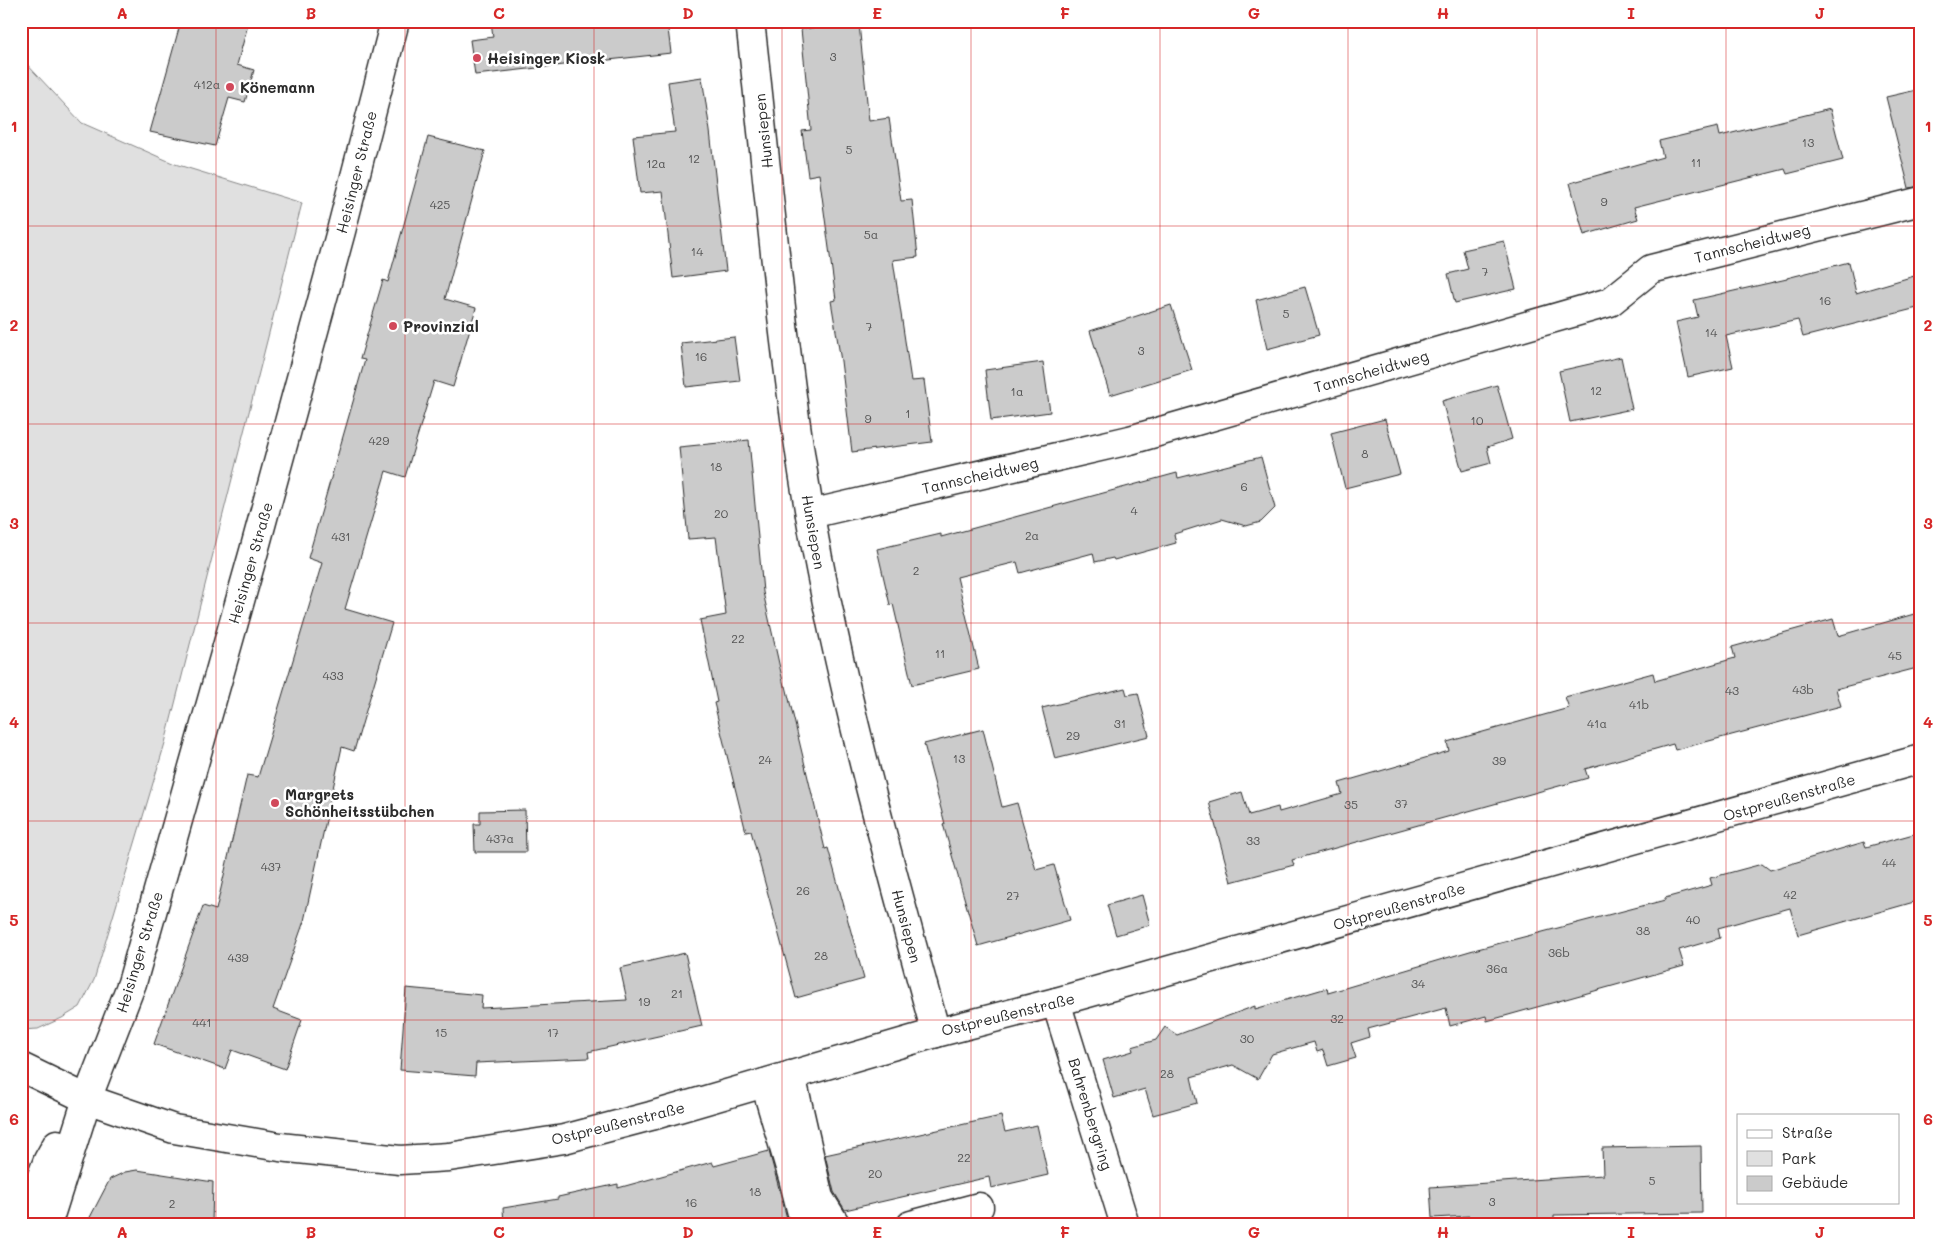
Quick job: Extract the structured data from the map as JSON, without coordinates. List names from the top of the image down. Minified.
{"streets":{"street":["Hunsiepen","Heisinger Straße","Tannscheidtweg","Ostpreußenstraße","Bahrenbergring"]},"crossings":[["Hunsiepen","Tannscheidtweg"],["Hunsiepen","Ostpreußenstraße"],["Heisinger Straße","Ostpreußenstraße"],["Ostpreußenstraße","Bahrenbergring"]],"places":["Heisinger Kiosk","Könemann","Provinzial","Margrets Schönheitsstübchen"],"house_numbers":["3","412a","13","5","12","11","12a","9","425","5a","14","7","16","5","7","14","3","16","12","1a","1","9","10","429","8","18","6","4","20","2a","431","2","22","11","45","433","43b","43","41b","31","41a","29","13","24","39","37","35","437a","33","44","437","26","42","27","40","38","36b","28","439","36a","34","21","19","32","441","15","17","30","28","22","20","5","18","3","16","2"],"legend":["Straße","Park","Gebäude"],"grid":{"columns":["A","B","C","D","E","F","G","H","I","J"],"rows":["1","2","3","4","5","6"]}}
